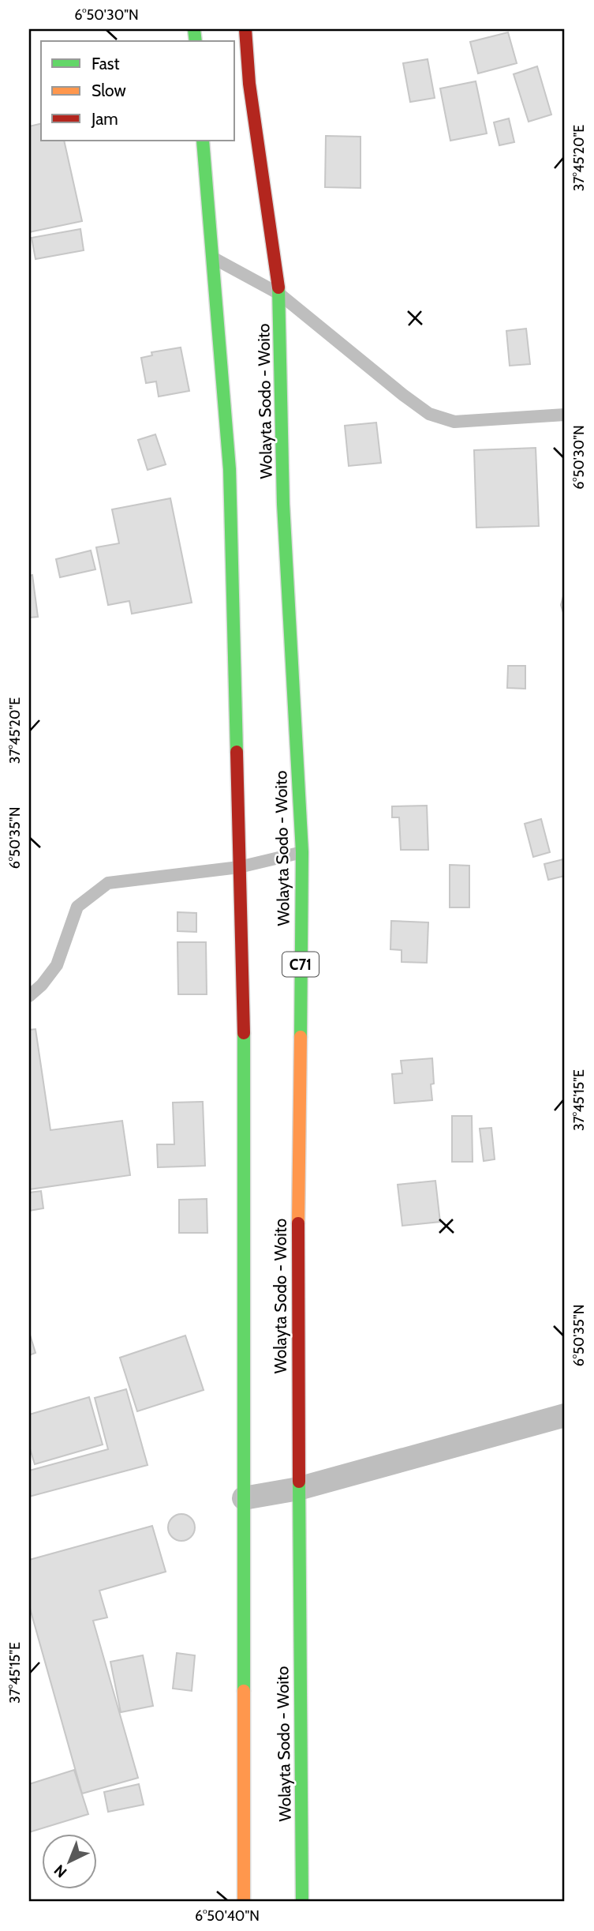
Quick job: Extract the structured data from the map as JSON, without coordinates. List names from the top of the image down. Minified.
{"streets":{"highway":["Wolayta Sodo - Woito","C71"]},"legend":["Fast","Slow","Jam"],"north":"bottom left","coordinates":["6°50'30\"N","37°45'20\"E","6°50'35\"N","37°45'15\"E","6°50'40\"N"]}
